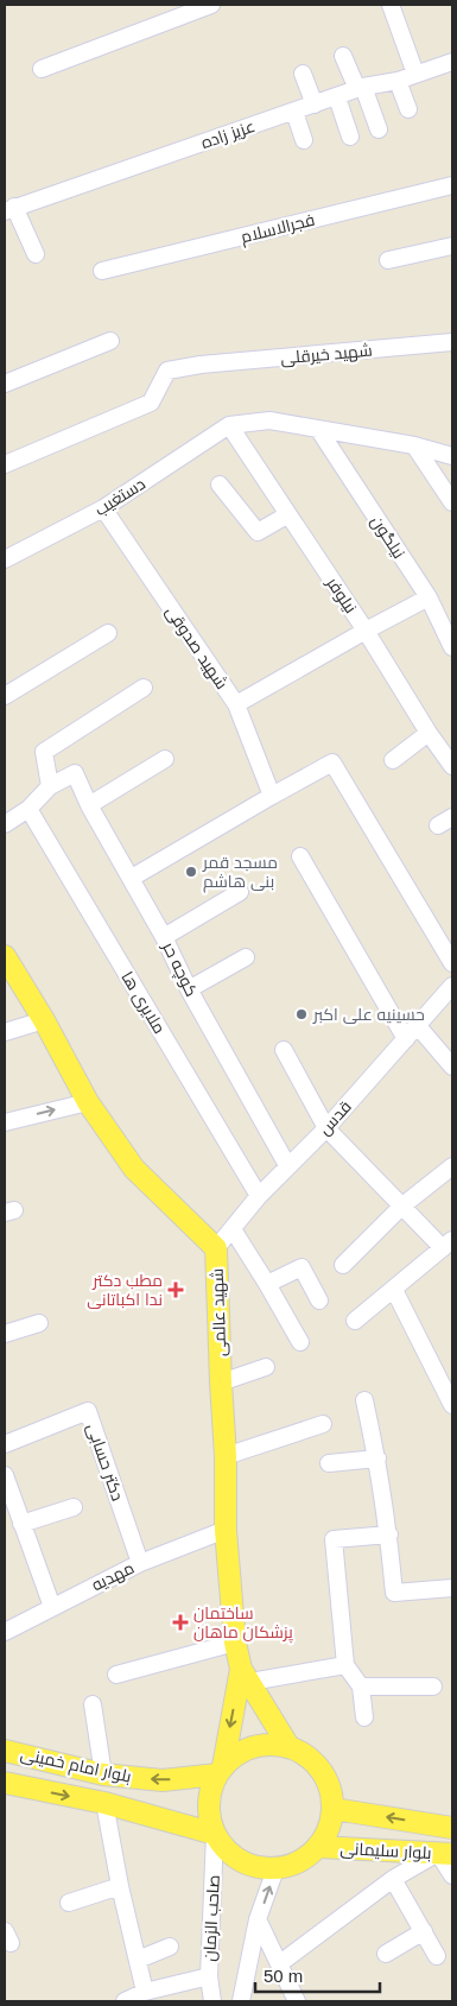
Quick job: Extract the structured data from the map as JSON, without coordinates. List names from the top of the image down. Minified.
{"streets":{"main road":["شهید عالمی","بلوار امام خمینی","بلوار سلیمانی"],"street":["عزیز زاده","فجرالاسلام","شهید خیرقلی","دستغیب","نیلگون","نیلوفر","شهید صدوقی","کوچه حر","ملایری ها","قدس","دکتر حسابی","مهدیه","صاحب الزمان"]},"crossings":[["دستغیب","نیلوفر"],["دستغیب","شهید صدوقی"],["کوچه حر","قدس"],["ملایری ها","قدس"],["قدس","شهید عالمی"],["شهید عالمی","مهدیه"],["شهید عالمی","بلوار امام خمینی"],["شهید عالمی","بلوار سلیمانی"],["شهید عالمی","صاحب الزمان"],["دکتر حسابی","مهدیه"],["بلوار امام خمینی","بلوار سلیمانی"],["بلوار امام خمینی","صاحب الزمان"],["بلوار سلیمانی","صاحب الزمان"]],"places":{"other":["مسجد قمر بنی هاشم","حسینیه علی اکبر"],"health":["مطب دکتر ندا اکباتانی","ساختمان پزشکان ماهان"]},"scale_bar":"50 m"}
